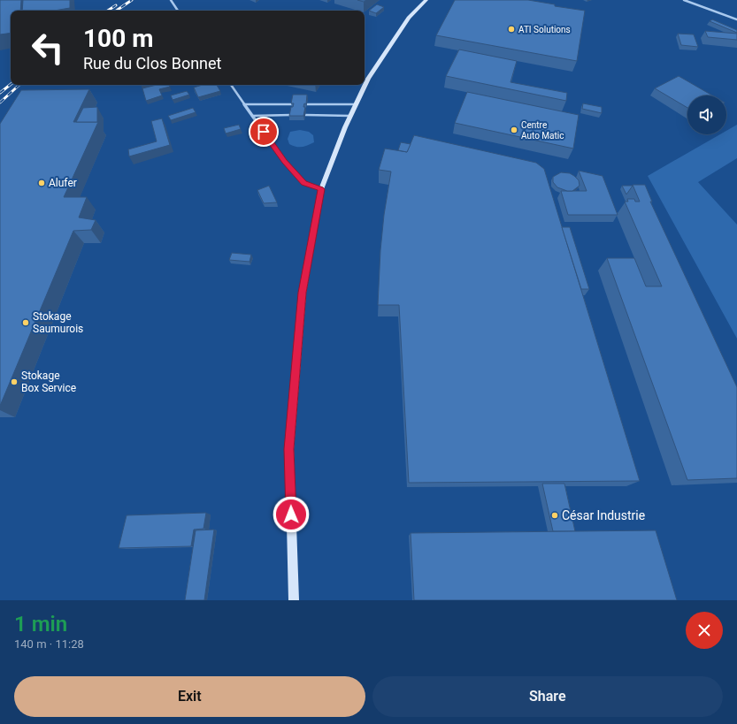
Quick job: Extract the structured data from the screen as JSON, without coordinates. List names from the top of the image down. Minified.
{"places":["ATI Solutions","Centre Auto Matic","Alufer","Stokage Saumurois","Stokage Box Service","César Industrie"],"page":{"turn":["100 m","Rue du Clos Bonnet"],"heading":["1 min","140 m · 11:28"],"buttons":["Exit","Share"]}}
